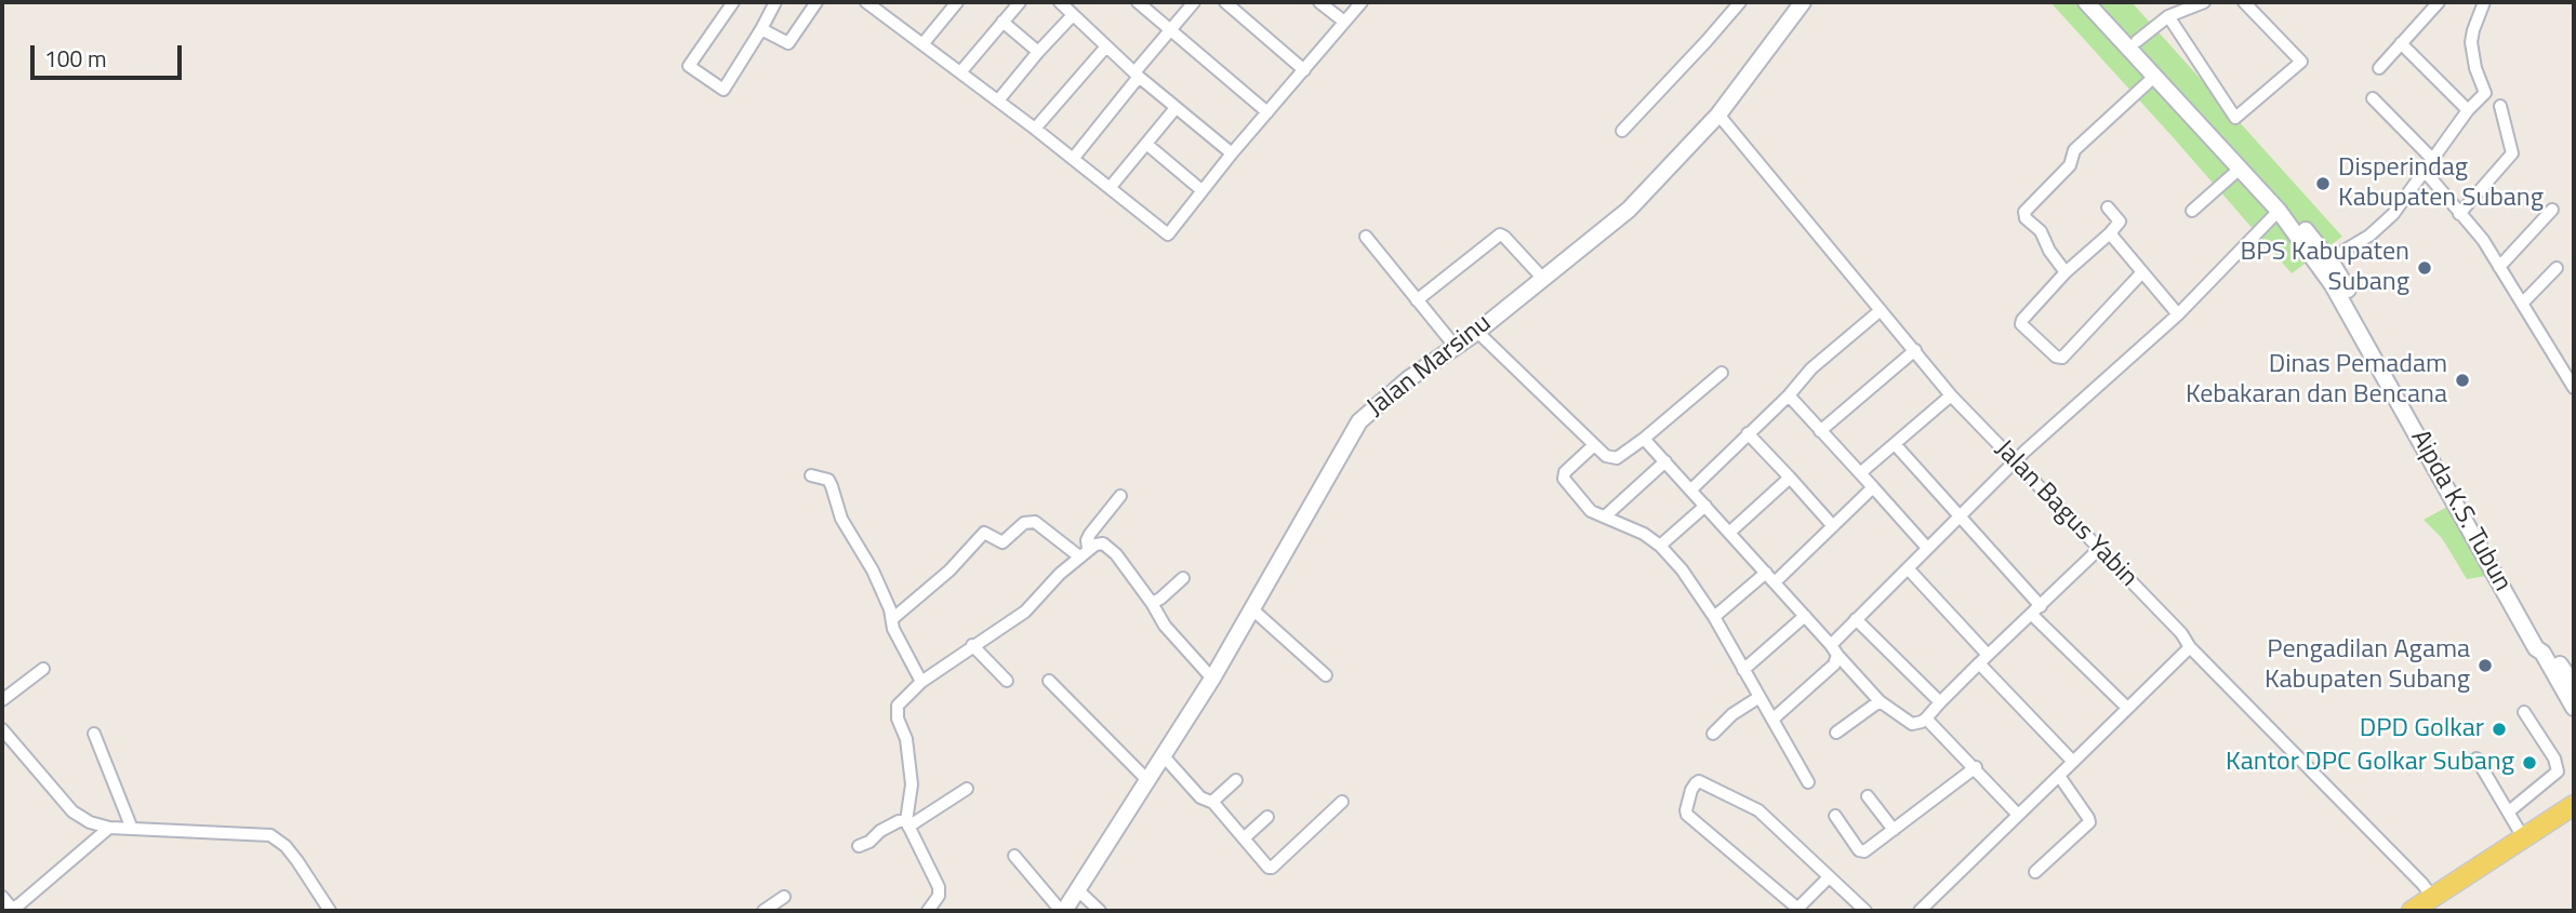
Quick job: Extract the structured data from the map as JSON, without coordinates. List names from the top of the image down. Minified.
{"streets":{"street":["Jalan Marsinu","Aipda K.S. Tubun","Jalan Bagus Yabin"]},"crossings":[["Jalan Marsinu","Jalan Bagus Yabin"]],"places":["Disperindag Kabupaten Subang","BPS Kabupaten Subang","Dinas Pemadam Kebakaran dan Bencana","Pengadilan Agama Kabupaten Subang","DPD Golkar","Kantor DPC Golkar Subang"],"scale_bar":"100 m"}
